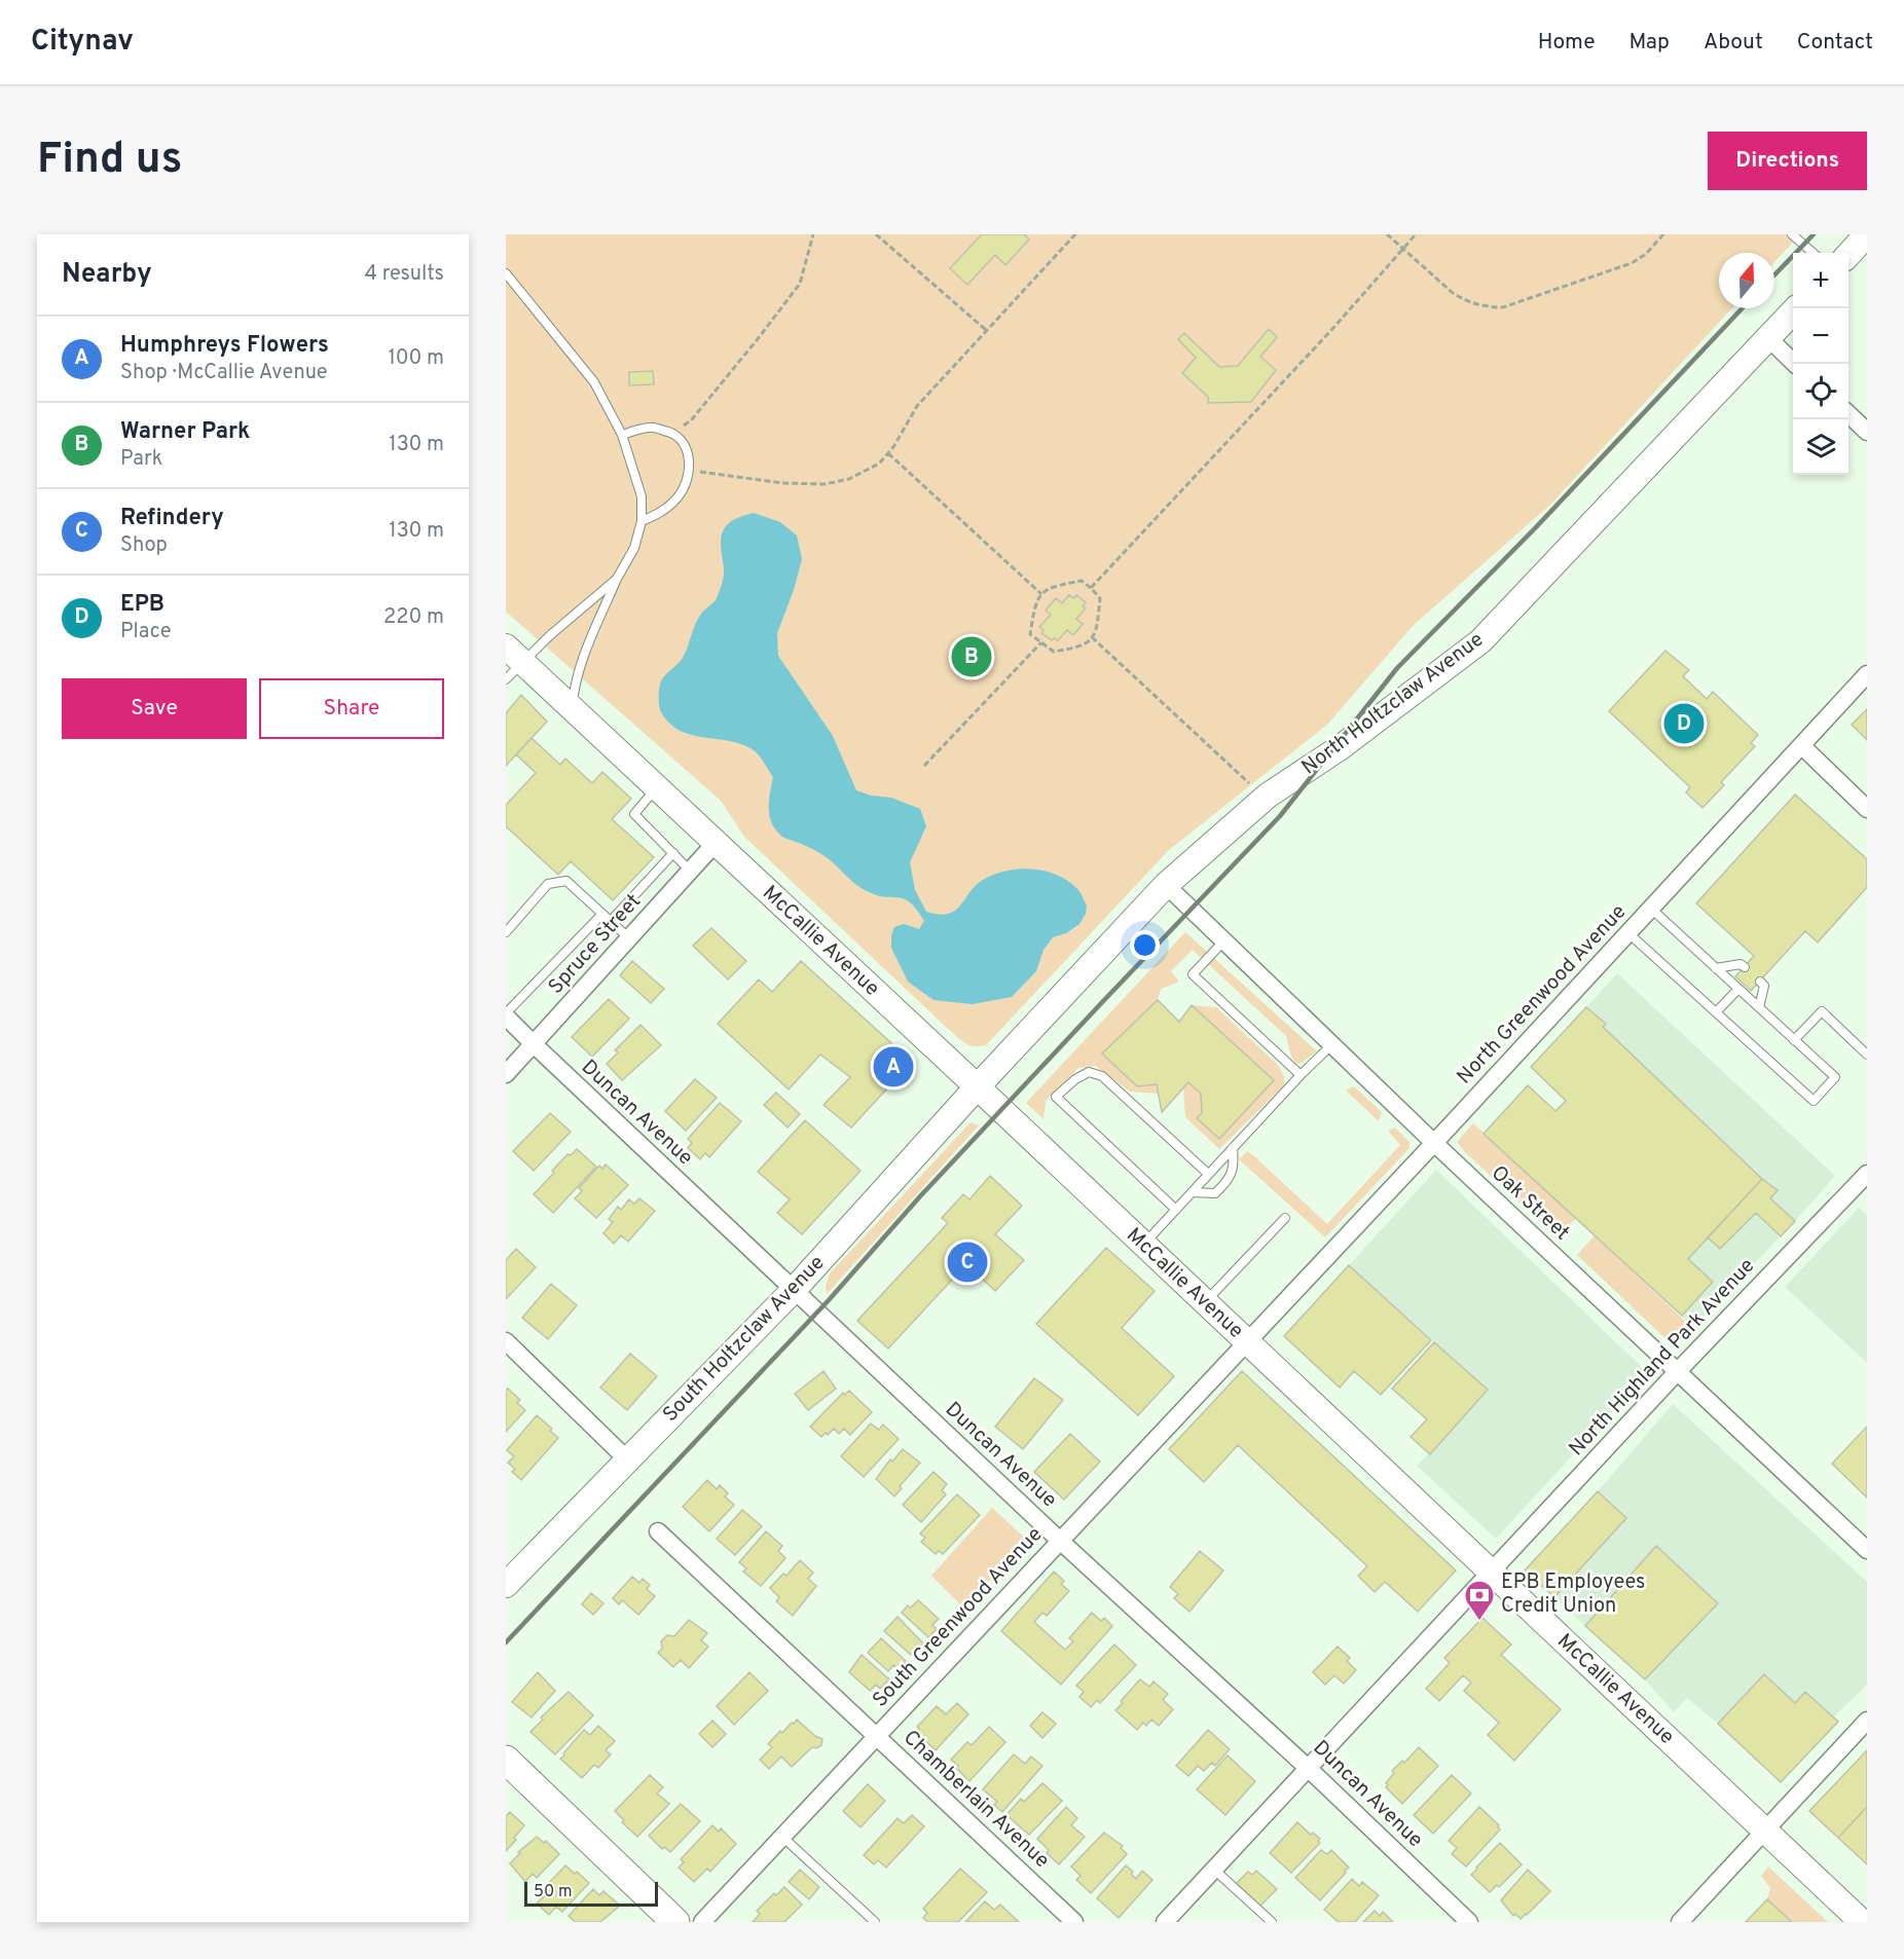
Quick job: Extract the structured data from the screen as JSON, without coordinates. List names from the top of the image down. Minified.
{"streets":{"main road":["North Holtzclaw Avenue","McCallie Avenue","South Holtzclaw Avenue"],"street":["Spruce Street","North Greenwood Avenue","Duncan Avenue","Oak Street","North Highland Park Avenue","South Greenwood Avenue","Chamberlain Avenue"]},"crossings":[["North Holtzclaw Avenue","McCallie Avenue"],["North Holtzclaw Avenue","Oak Street"],["North Holtzclaw Avenue","South Holtzclaw Avenue"],["McCallie Avenue","Spruce Street"],["McCallie Avenue","North Greenwood Avenue"],["McCallie Avenue","South Holtzclaw Avenue"],["McCallie Avenue","North Highland Park Avenue"],["McCallie Avenue","South Greenwood Avenue"],["Spruce Street","Duncan Avenue"],["North Greenwood Avenue","Oak Street"],["North Greenwood Avenue","South Greenwood Avenue"],["Duncan Avenue","South Holtzclaw Avenue"],["Duncan Avenue","North Highland Park Avenue"],["Duncan Avenue","South Greenwood Avenue"],["Oak Street","North Highland Park Avenue"],["South Greenwood Avenue","Chamberlain Avenue"]],"places":{"bank":["EPB Employees Credit Union"]},"scale_bar":"50 m","north":"top","page":{"header":"Citynav","nav":["Home","Map","About","Contact"],"buttons":["Directions",["Save","Share"]],"title":"Find us","heading":["Nearby","4 results"],"map_buttons":["+","−"],"list":[{"mark":"A","name":"Humphreys Flowers","note":"Shop · McCallie Avenue","value":"100 m"},{"mark":"B","name":"Warner Park","note":"Park","value":"130 m"},{"mark":"C","name":"Refindery","note":"Shop","value":"130 m"},{"mark":"D","name":"EPB","note":"Place","value":"220 m"}],"pins":["B","D","A","C"],"scale":"50 m"}}
